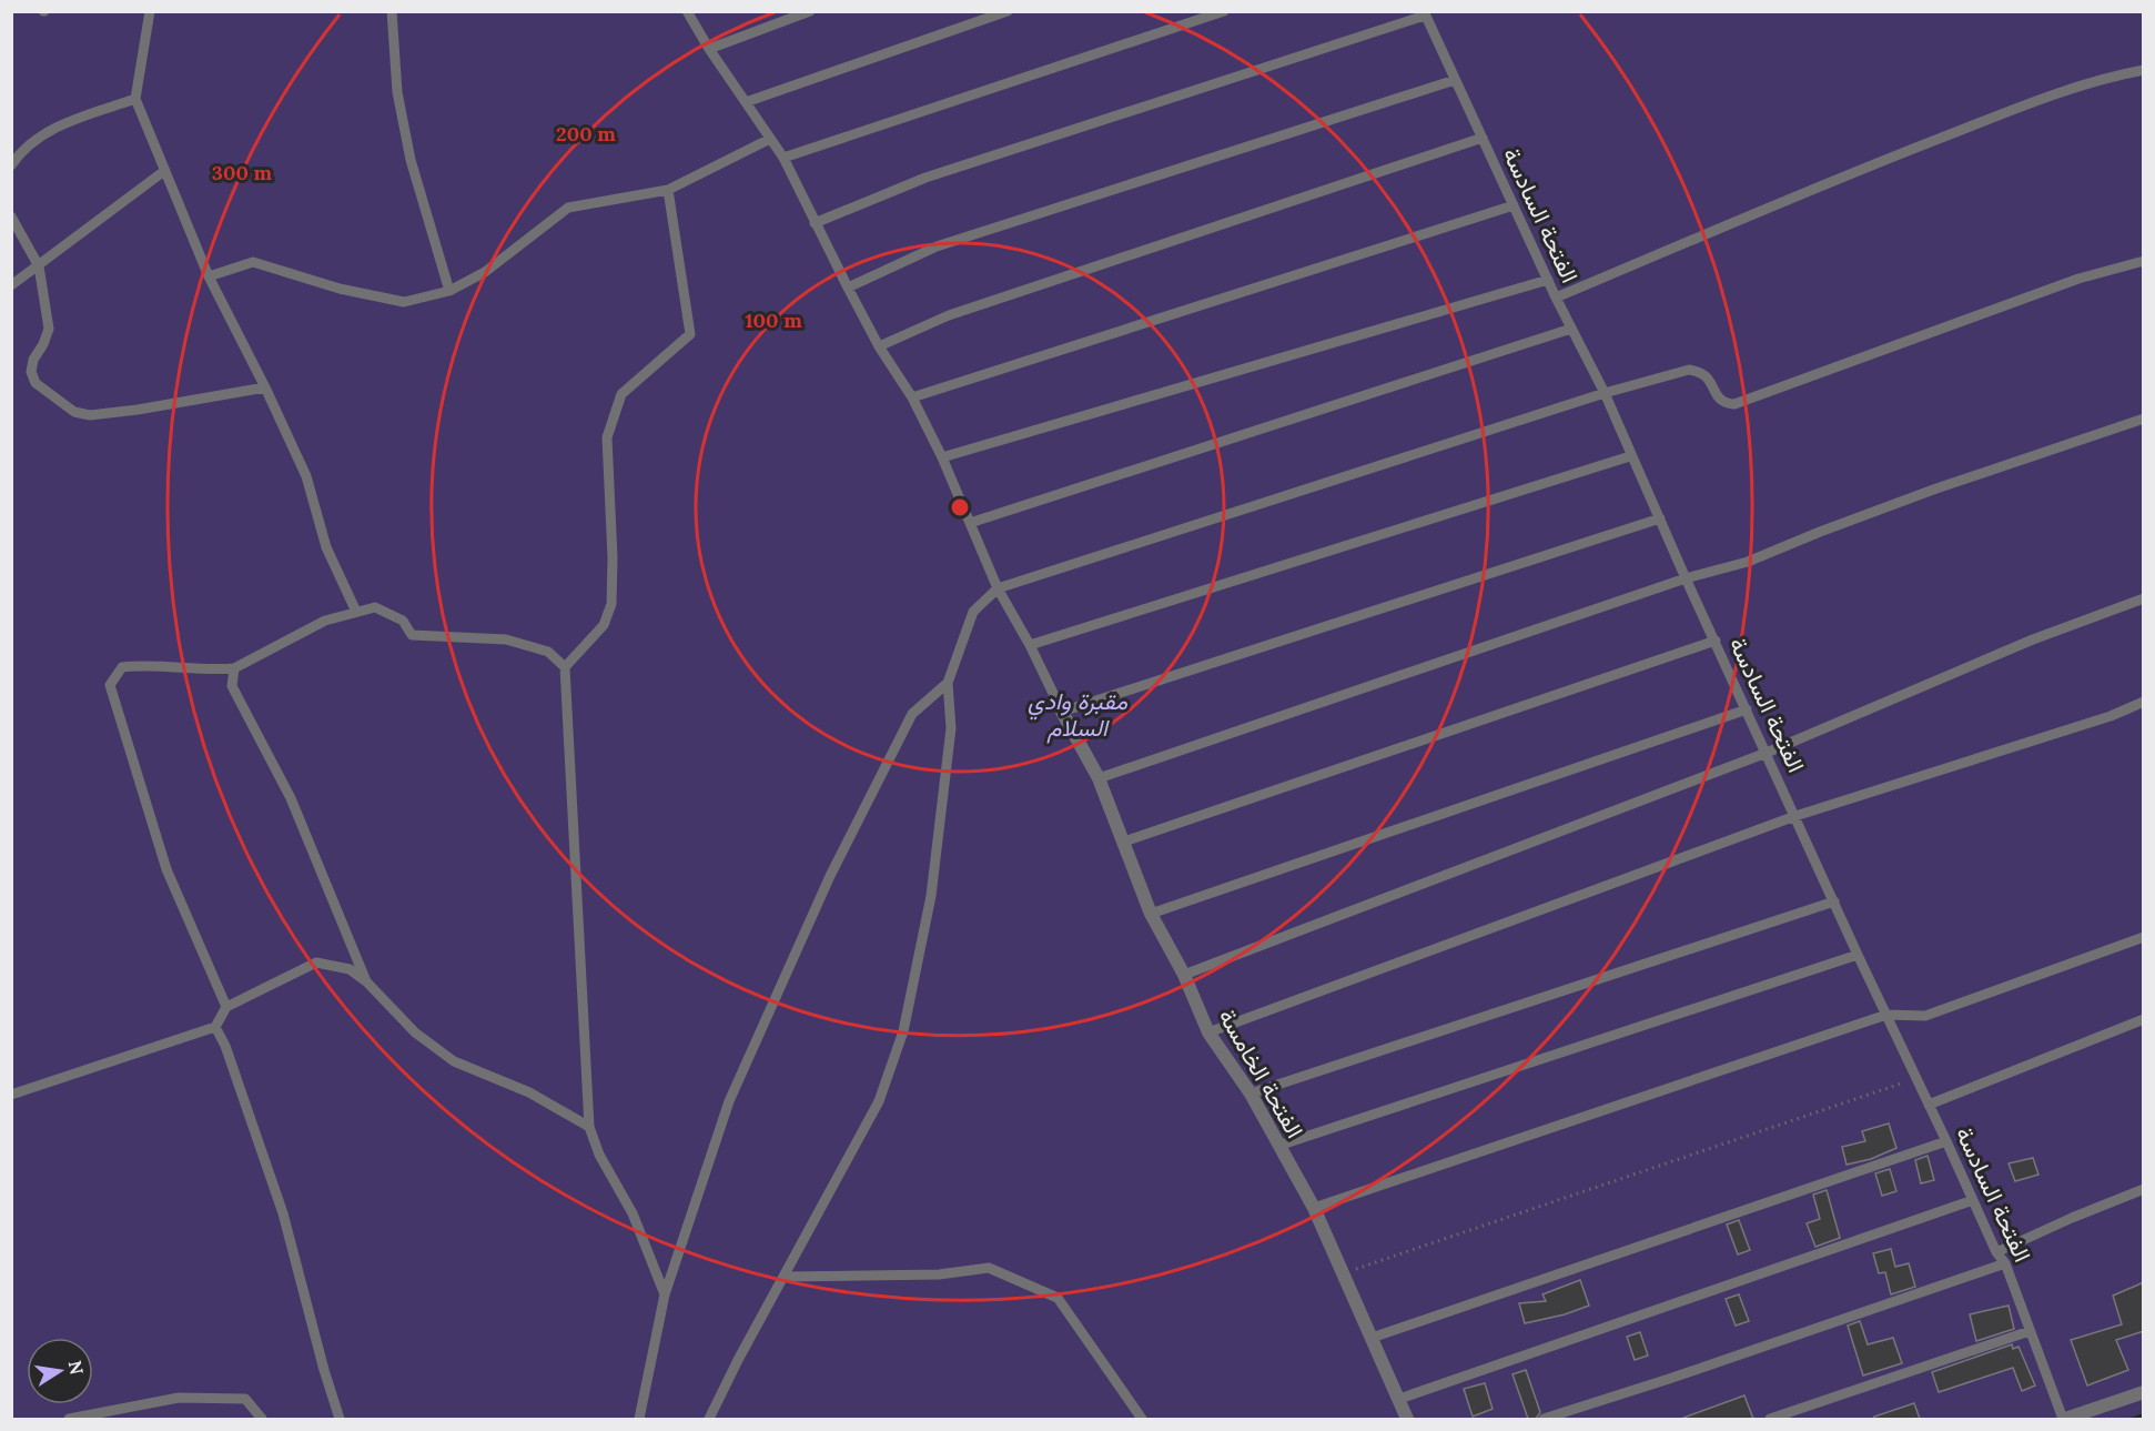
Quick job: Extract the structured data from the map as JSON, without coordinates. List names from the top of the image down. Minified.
{"streets":{"street":["الفتحة الخامسة"],"lane":["الفتحة السادسة"]},"parks":["مقبرة وادي السلام"],"north":"right","rings":["200 m","300 m","100 m"]}
